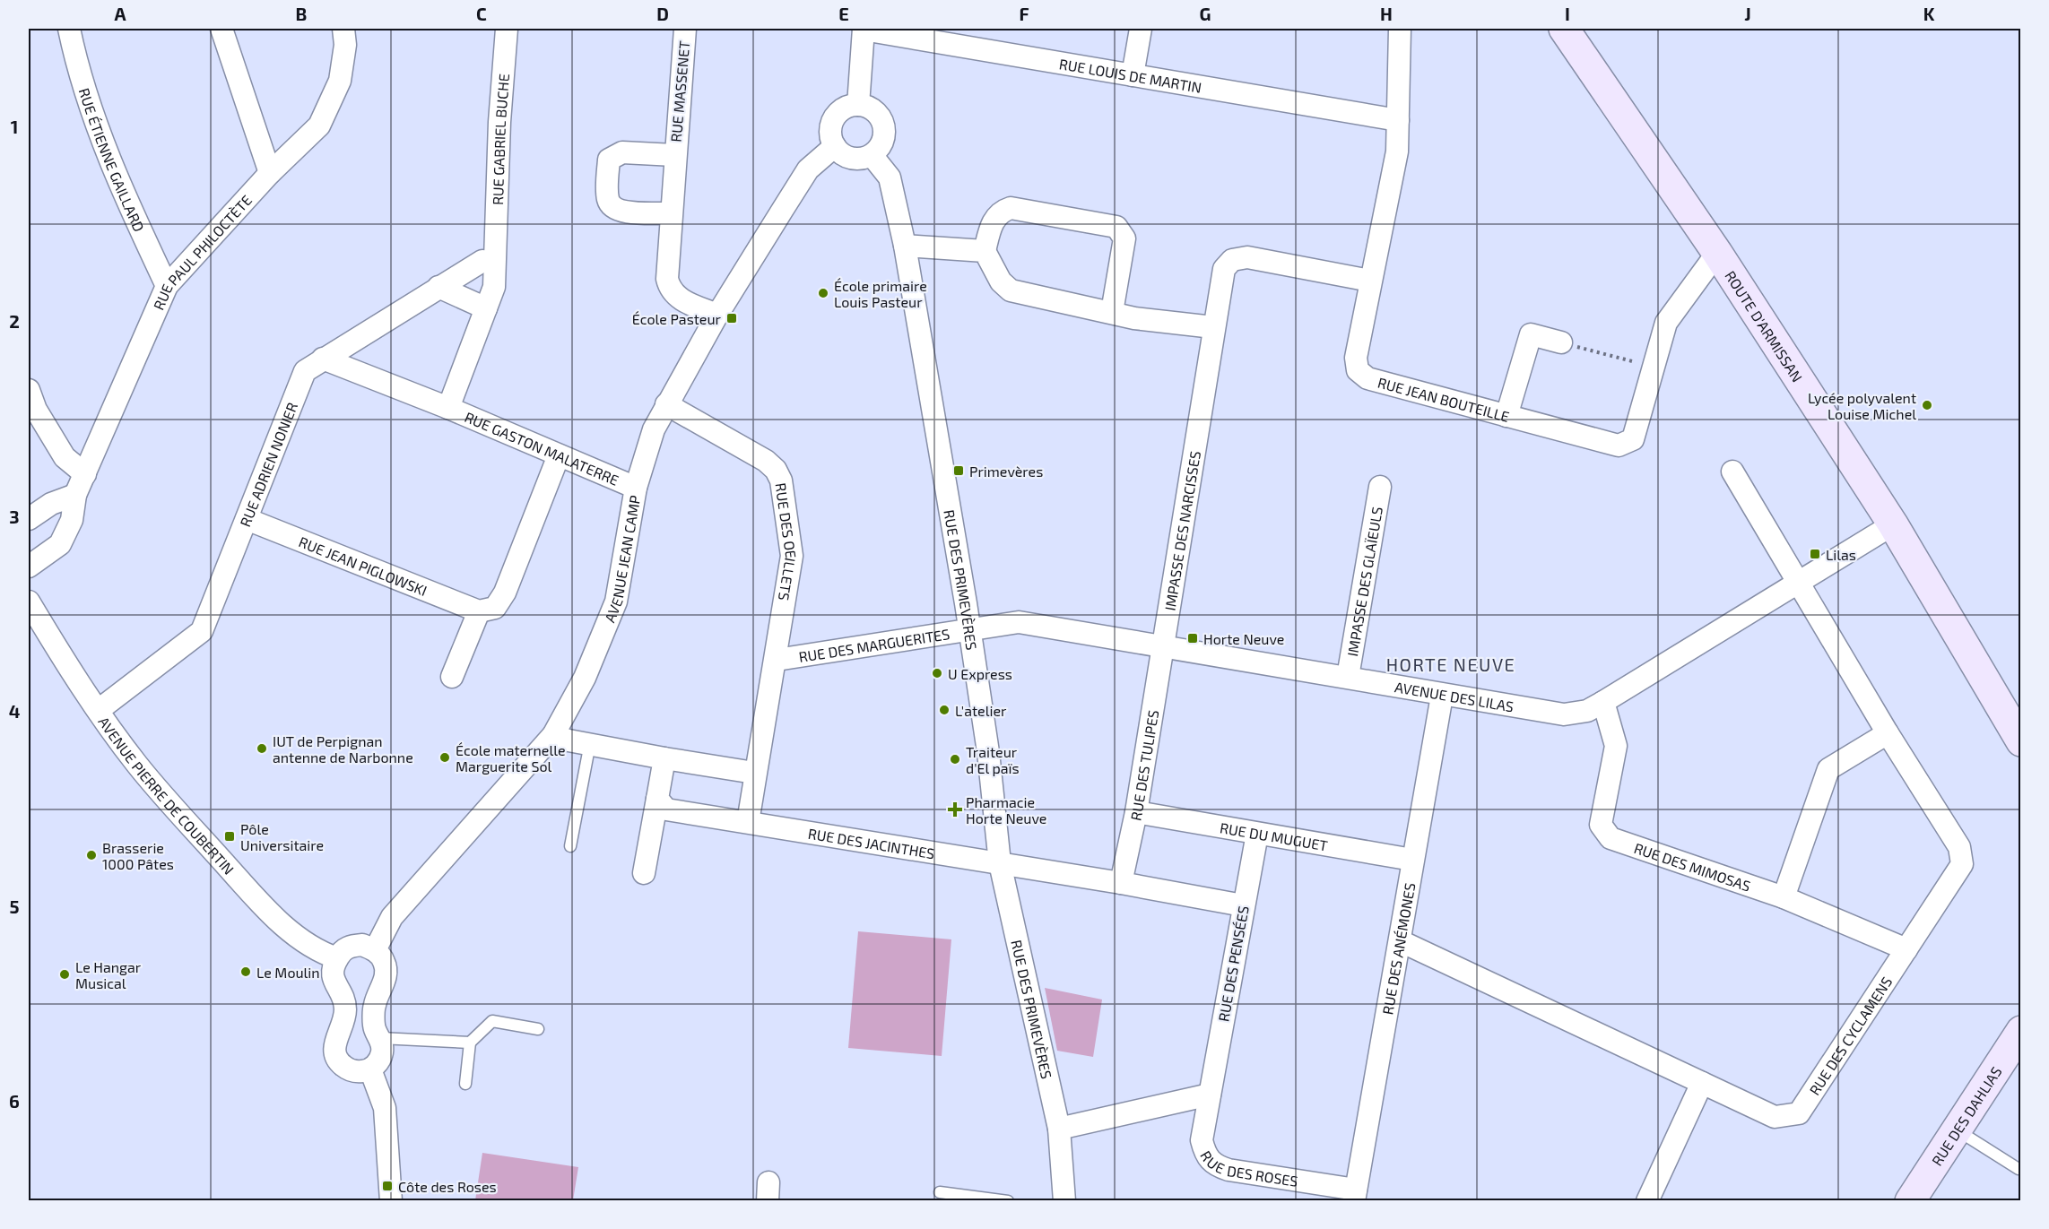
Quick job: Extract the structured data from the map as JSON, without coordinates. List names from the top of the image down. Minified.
{"streets":{"street":["RUE LOUIS DE MARTIN","RUE MASSENET","RUE GABRIEL BUCHE","RUE ÉTIENNE GAILLARD","RUE PAUL PHILOCTÈTE","ROUTE D'ARMISSAN","RUE JEAN BOUTEILLE","RUE GASTON MALATERRE","RUE ADRIEN NONIER","IMPASSE DES NARCISSES","RUE DES OEILLETS","AVENUE JEAN CAMP","RUE JEAN PIGLOWSKI","RUE DES PRIMEVÈRES","IMPASSE DES GLAÏEULS","RUE DES MARGUERITES","AVENUE DES LILAS","RUE DES TULIPES","AVENUE PIERRE DE COUBERTIN","RUE DU MUGUET","RUE DES JACINTHES","RUE DES MIMOSAS","RUE DES ANÉMONES","RUE DES PENSÉES","RUE DES CYCLAMENS","RUE DES DAHLIAS","RUE DES ROSES"]},"crossings":[["RUE LOUIS DE MARTIN","RUE JEAN BOUTEILLE"],["RUE MASSENET","AVENUE JEAN CAMP"],["RUE GABRIEL BUCHE","RUE GASTON MALATERRE"],["RUE GABRIEL BUCHE","RUE ADRIEN NONIER"],["RUE ÉTIENNE GAILLARD","RUE PAUL PHILOCTÈTE"],["ROUTE D'ARMISSAN","RUE JEAN BOUTEILLE"],["ROUTE D'ARMISSAN","AVENUE DES LILAS"],["RUE JEAN BOUTEILLE","IMPASSE DES NARCISSES"],["RUE GASTON MALATERRE","RUE ADRIEN NONIER"],["RUE GASTON MALATERRE","AVENUE JEAN CAMP"],["RUE ADRIEN NONIER","RUE JEAN PIGLOWSKI"],["RUE ADRIEN NONIER","AVENUE PIERRE DE COUBERTIN"],["IMPASSE DES NARCISSES","AVENUE DES LILAS"],["IMPASSE DES NARCISSES","RUE DES TULIPES"],["RUE DES OEILLETS","AVENUE JEAN CAMP"],["RUE DES OEILLETS","RUE DES MARGUERITES"],["RUE DES OEILLETS","RUE DES JACINTHES"],["AVENUE JEAN CAMP","RUE DES PRIMEVÈRES"],["RUE DES PRIMEVÈRES","RUE DES MARGUERITES"],["RUE DES PRIMEVÈRES","AVENUE DES LILAS"],["RUE DES PRIMEVÈRES","RUE DES JACINTHES"],["IMPASSE DES GLAÏEULS","AVENUE DES LILAS"],["RUE DES MARGUERITES","AVENUE DES LILAS"],["AVENUE DES LILAS","RUE DES TULIPES"],["AVENUE DES LILAS","RUE DES MIMOSAS"],["AVENUE DES LILAS","RUE DES ANÉMONES"],["AVENUE DES LILAS","RUE DES CYCLAMENS"],["RUE DES TULIPES","RUE DU MUGUET"],["RUE DES TULIPES","RUE DES JACINTHES"],["RUE DU MUGUET","RUE DES ANÉMONES"],["RUE DU MUGUET","RUE DES PENSÉES"],["RUE DES JACINTHES","RUE DES PENSÉES"],["RUE DES MIMOSAS","RUE DES CYCLAMENS"],["RUE DES ANÉMONES","RUE DES CYCLAMENS"],["RUE DES ANÉMONES","RUE DES ROSES"],["RUE DES PENSÉES","RUE DES ROSES"]],"districts":["HORTE NEUVE"],"places":{"other":["École primaire Louis Pasteur","Lycée polyvalent Louise Michel","U Express","L'atelier","IUT de Perpignan antenne de Narbonne","École maternelle Marguerite Sol","Traiteur d'El païs","Brasserie 1000 Pâtes","Le Moulin","Le Hangar Musical"],"transit":["École Pasteur","Primevères","Lilas","Horte Neuve","Pôle Universitaire","Côte des Roses"],"health":["Pharmacie Horte Neuve"]},"grid":{"columns":["A","B","C","D","E","F","G","H","I","J","K"],"rows":["1","2","3","4","5","6"]}}
